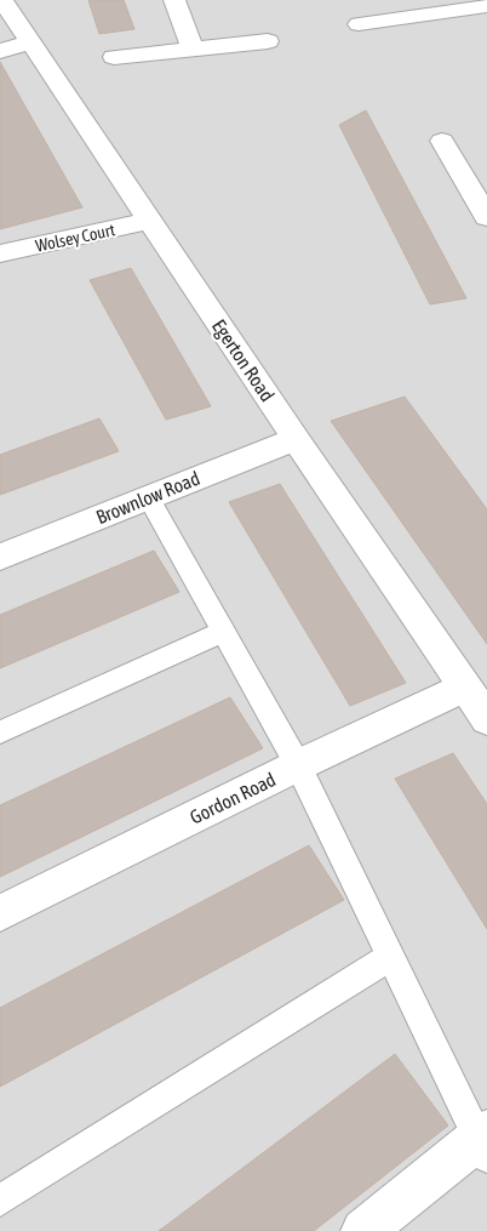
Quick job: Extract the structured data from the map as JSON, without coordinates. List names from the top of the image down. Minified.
{"streets":{"street":["Wolsey Court","Egerton Road","Brownlow Road","Gordon Road"]},"crossings":[["Wolsey Court","Egerton Road"],["Egerton Road","Brownlow Road"],["Egerton Road","Gordon Road"]]}
